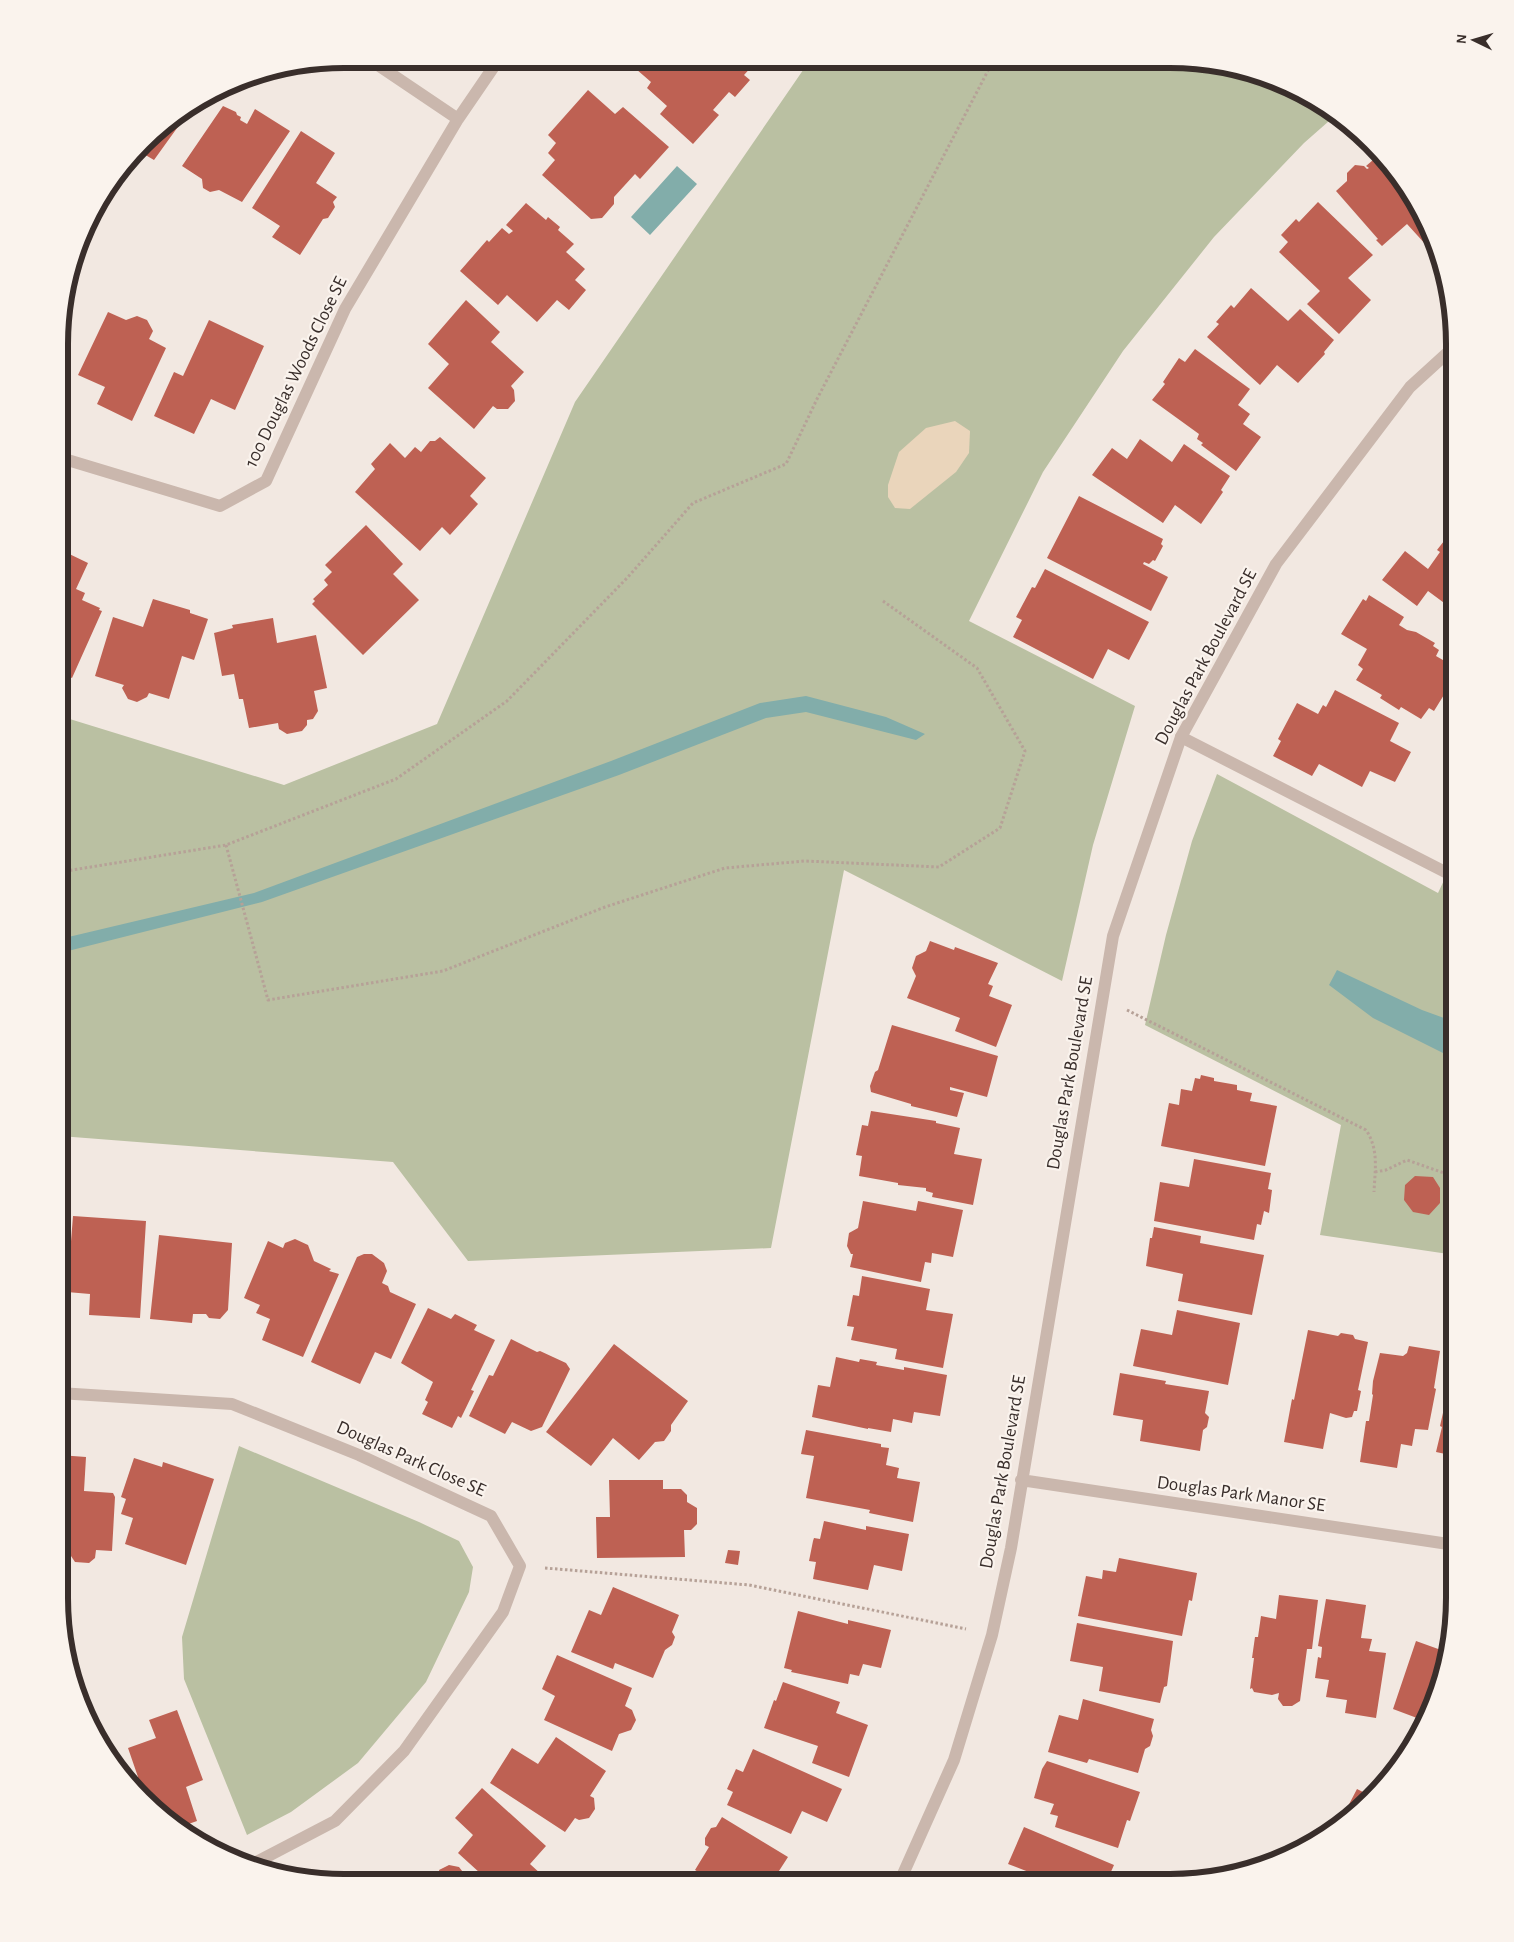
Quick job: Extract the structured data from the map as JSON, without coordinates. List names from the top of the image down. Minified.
{"streets":{"street":["100 Douglas Woods Close SE","Douglas Park Boulevard SE","Douglas Park Close SE","Douglas Park Manor SE"]},"crossings":[["Douglas Park Boulevard SE","Douglas Park Manor SE"]],"north":"left"}
